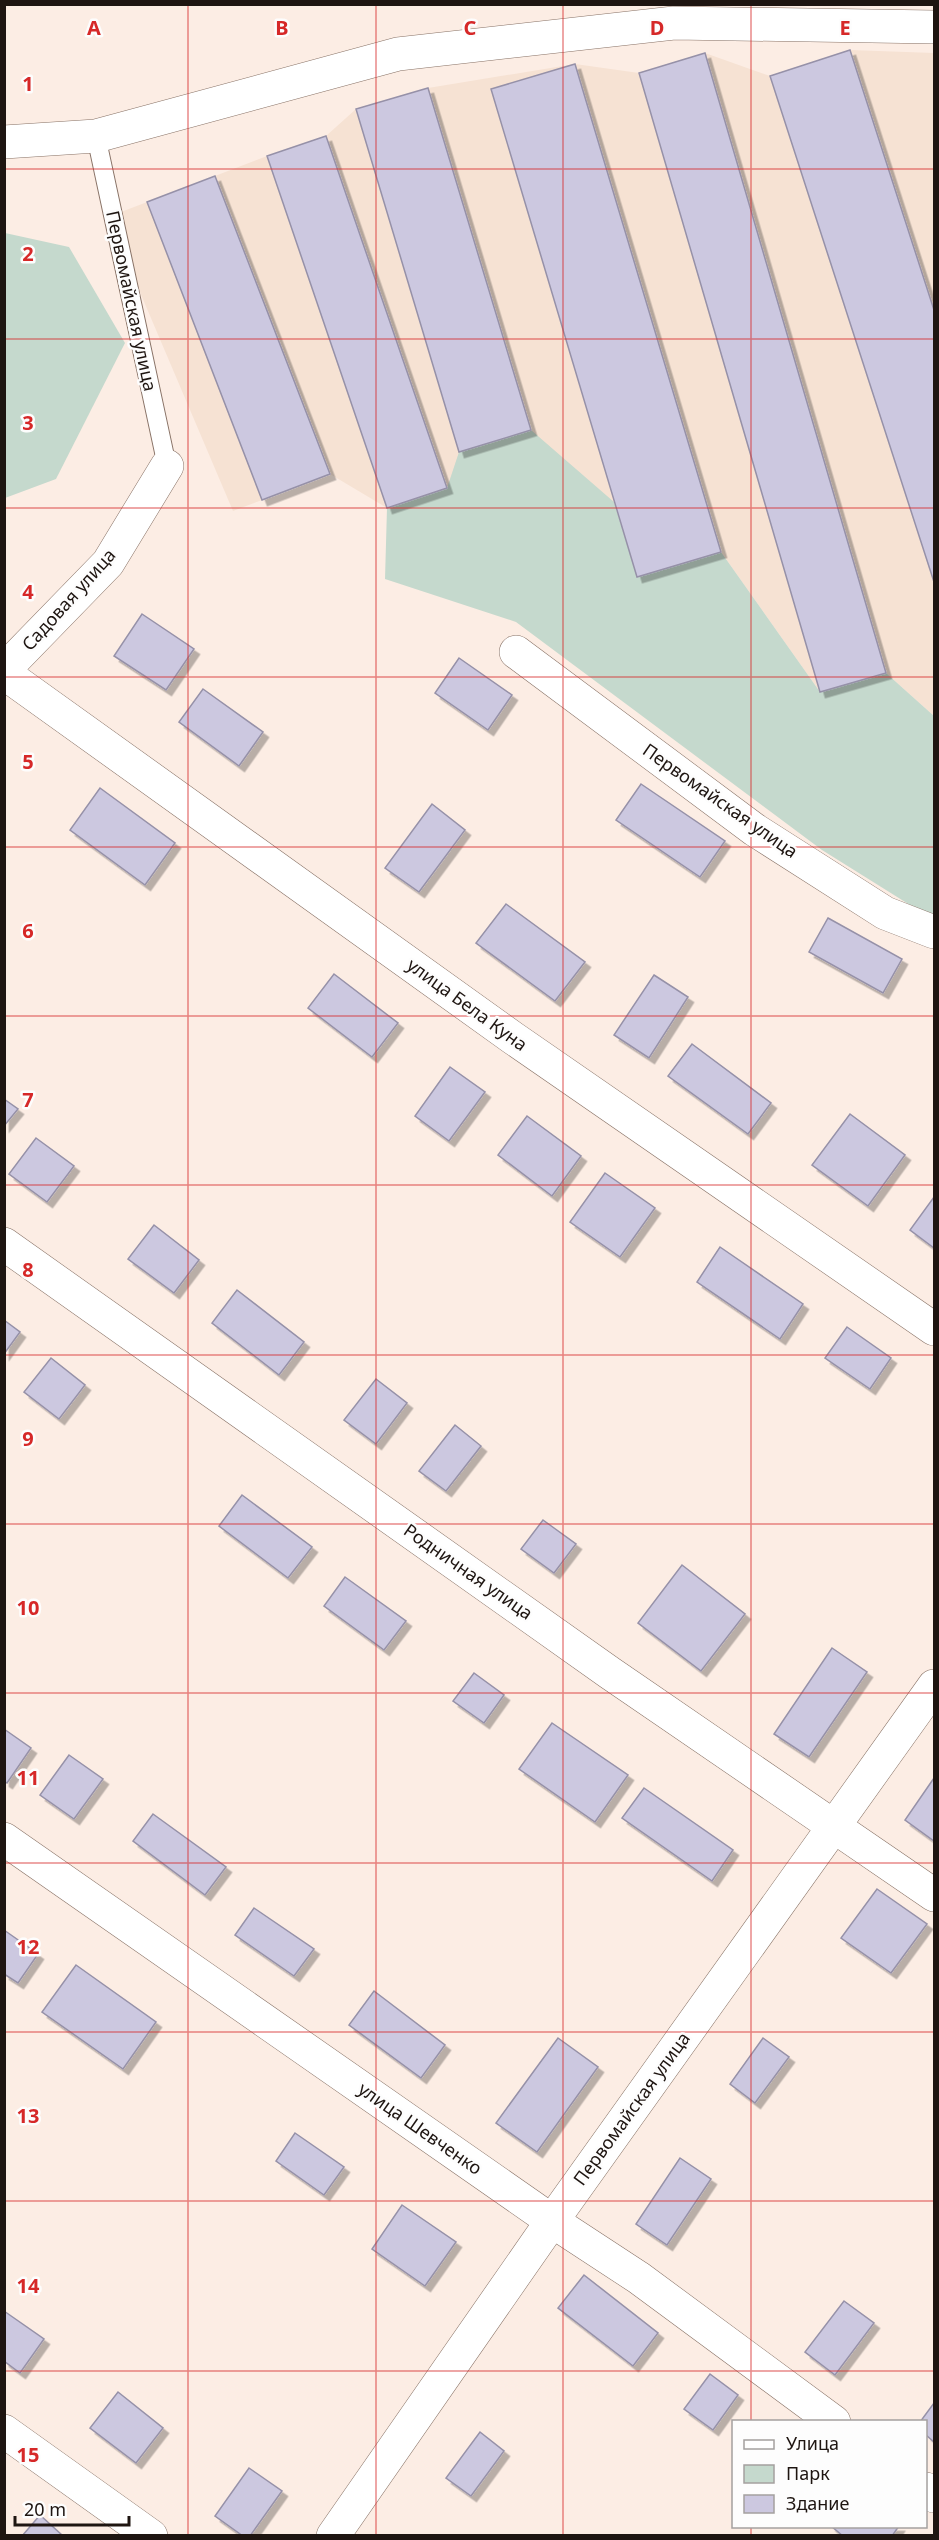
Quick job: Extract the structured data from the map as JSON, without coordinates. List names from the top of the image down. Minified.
{"streets":{"street":["Первомайская улица","Садовая улица","улица Бела Куна","Родничная улица","улица Шевченко"]},"crossings":[["Первомайская улица","Садовая улица"],["Первомайская улица","Родничная улица"],["Первомайская улица","улица Шевченко"],["Садовая улица","улица Бела Куна"]],"legend":["Улица","Парк","Здание"],"scale_bar":"20 m","grid":{"columns":["A","B","C","D","E"],"rows":["1","2","3","4","5","6","7","8","9","10","11","12","13","14","15"]}}
